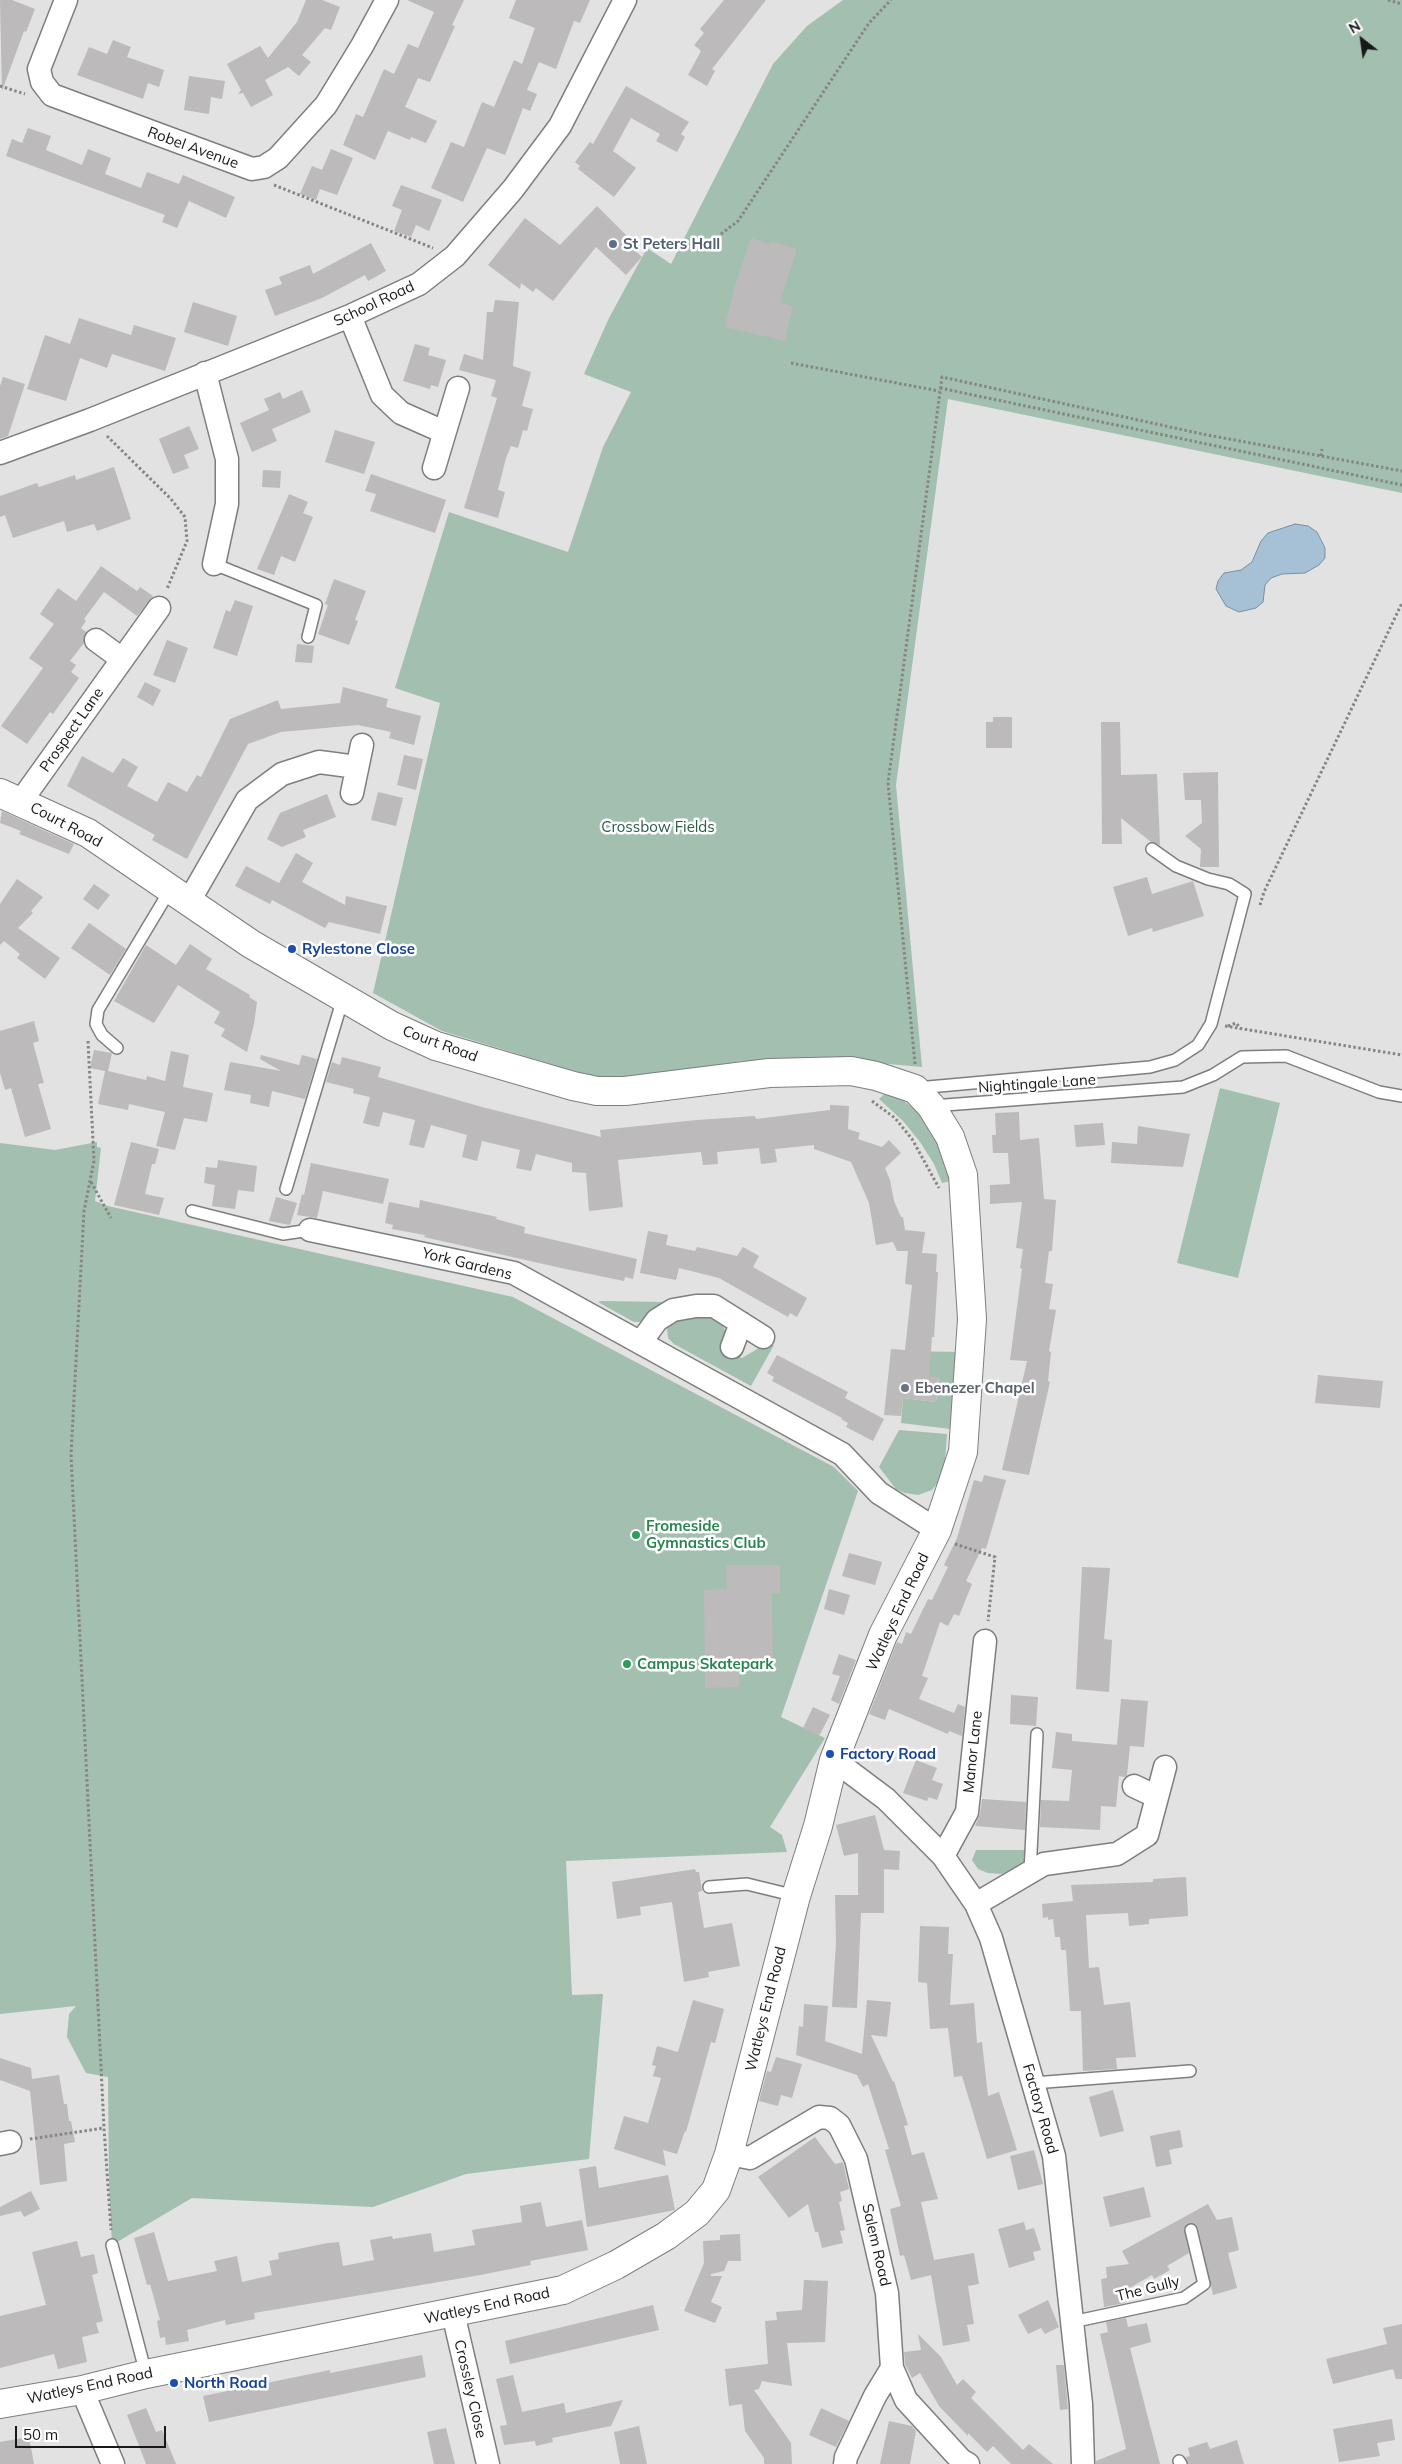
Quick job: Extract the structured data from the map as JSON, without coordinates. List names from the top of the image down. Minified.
{"streets":{"street":["Robel Avenue","School Road","Prospect Lane","Court Road","York Gardens","Watleys End Road","Manor Lane","Factory Road","Salem Road","Crossley Close"],"lane":["Nightingale Lane","The Gully"]},"crossings":[["Prospect Lane","Court Road"],["Court Road","Nightingale Lane"],["Court Road","Watleys End Road"],["Nightingale Lane","Watleys End Road"],["York Gardens","Watleys End Road"],["Watleys End Road","Factory Road"],["Watleys End Road","Salem Road"],["Watleys End Road","Crossley Close"],["Manor Lane","Factory Road"],["Factory Road","The Gully"]],"parks":["Crossbow Fields"],"places":["St Peters Hall","Rylestone Close","Ebenezer Chapel","Fromeside Gymnastics Club","Campus Skatepark","Factory Road","North Road"],"scale_bar":"50 m","north":"top left"}
